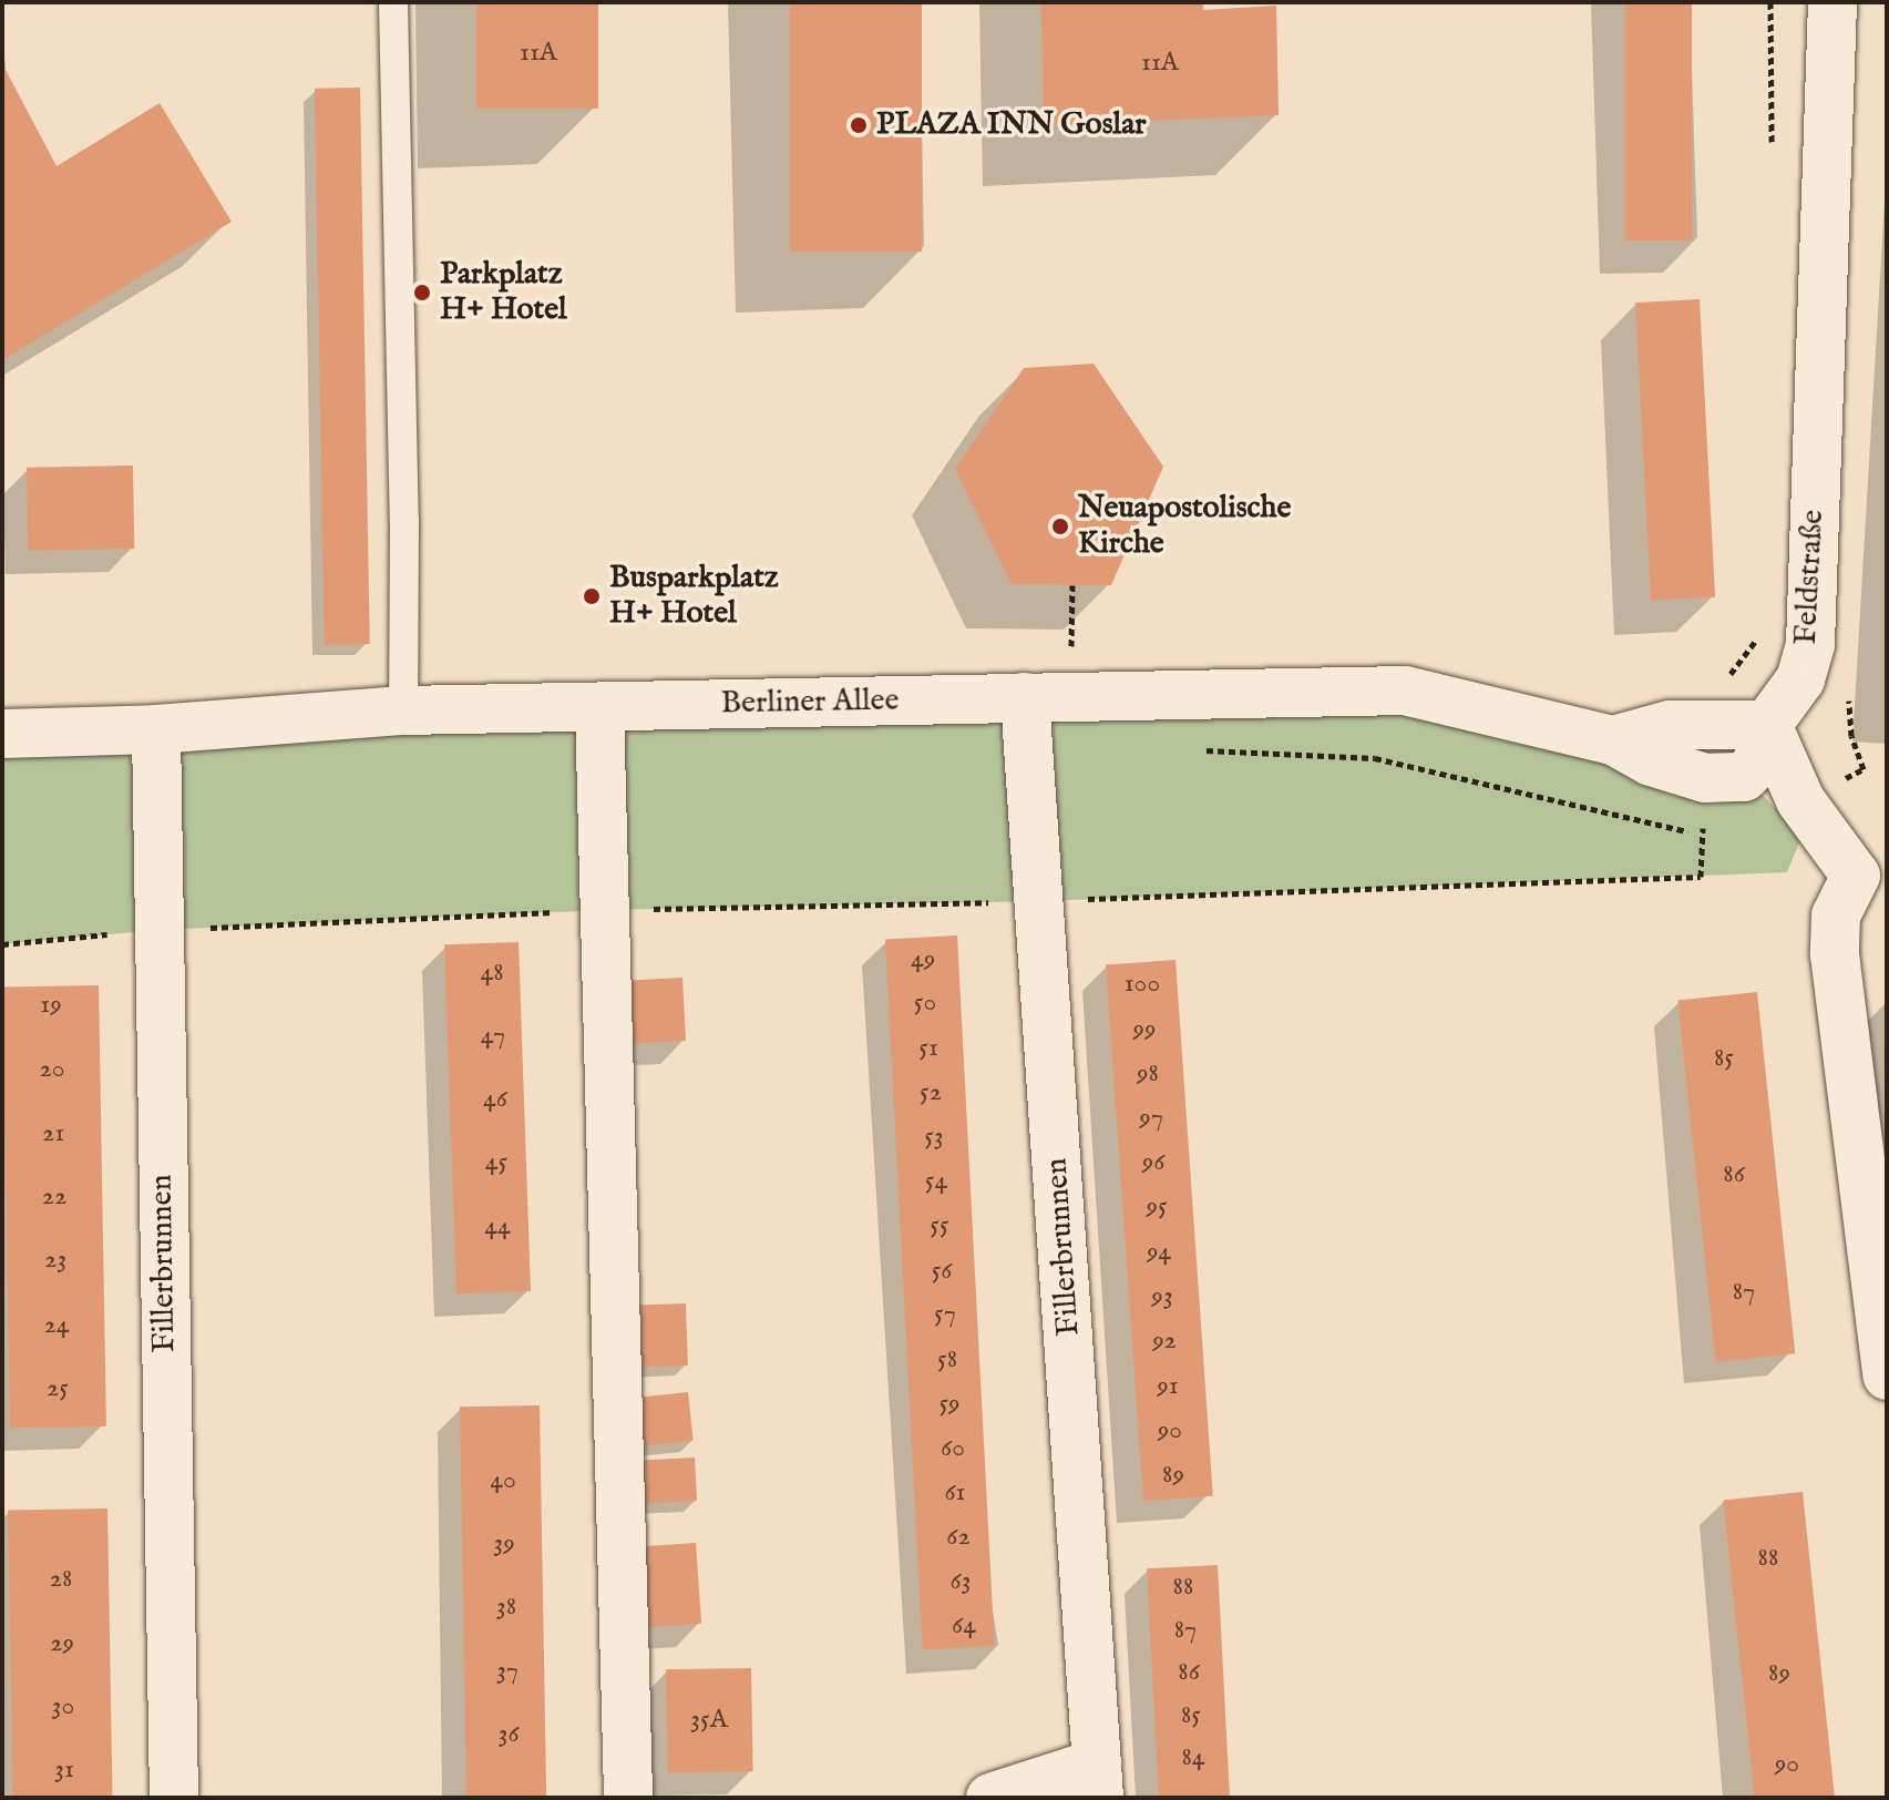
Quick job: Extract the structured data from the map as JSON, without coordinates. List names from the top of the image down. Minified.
{"streets":{"street":["Feldstraße","Berliner Allee","Fillerbrunnen"]},"crossings":[["Feldstraße","Berliner Allee"],["Berliner Allee","Fillerbrunnen"]],"places":["PLAZA INN Goslar","Parkplatz H+ Hotel","Neuapostolische Kirche","Busparkplatz H+ Hotel"],"house_numbers":["11A","11A","49","48","100","50","19","99","47","51","85","20","98","52","46","97","21","53","45","96","86","54","22","95","55","44","94","23","56","87","93","57","24","92","58","91","25","59","90","60","89","40","61","62","39","88","28","63","88","38","64","87","29","37","86","89","30","85","35A","36","84","90","31"]}
